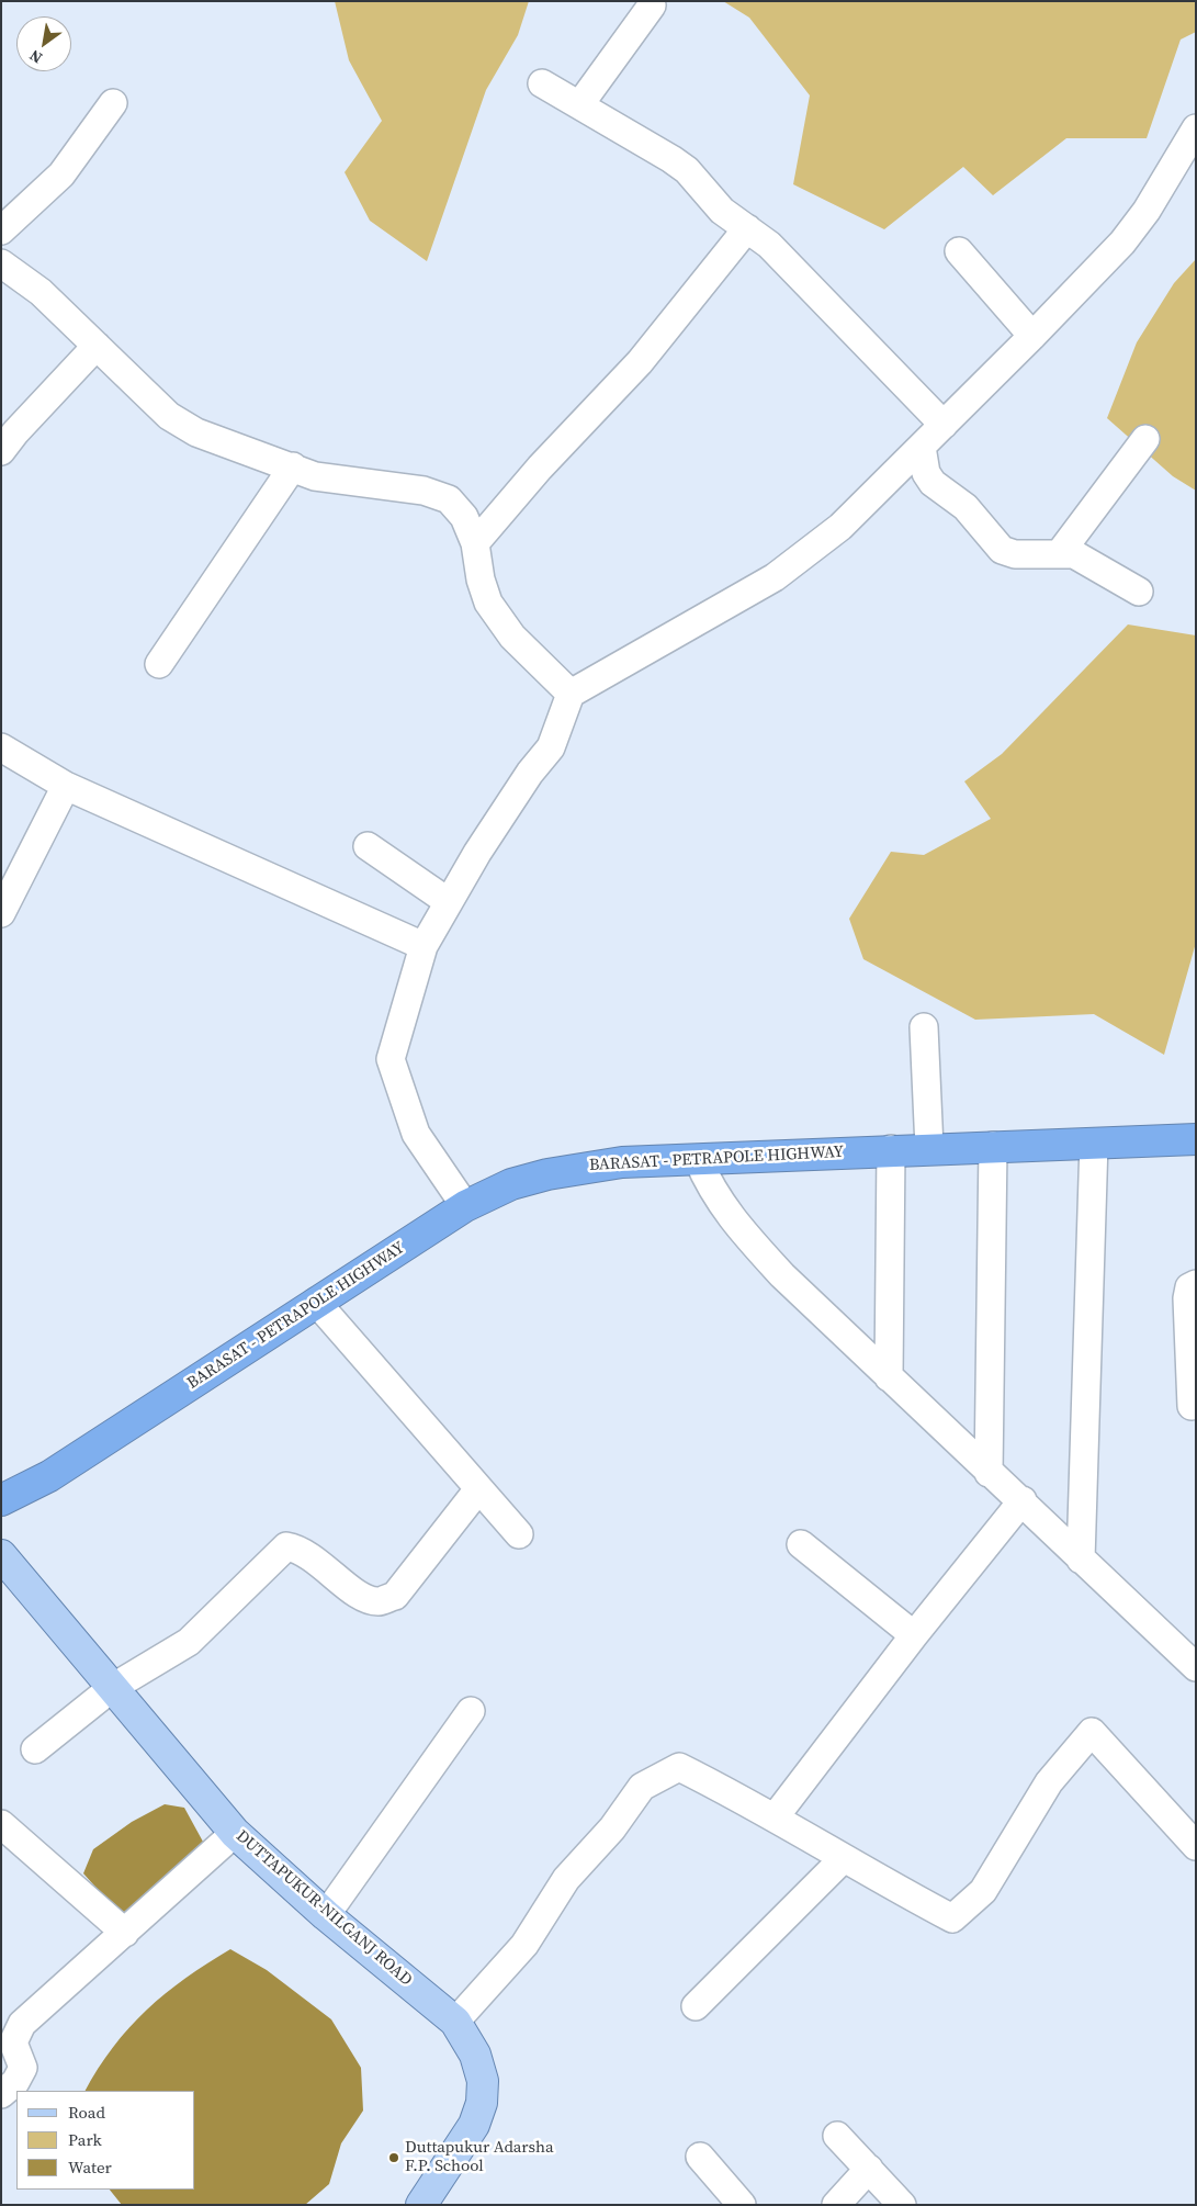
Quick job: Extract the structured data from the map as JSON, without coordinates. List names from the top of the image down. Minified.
{"streets":{"highway":["BARASAT - PETRAPOLE HIGHWAY"],"main road":["DUTTAPUKUR-NILGANJ ROAD"]},"places":["Duttapukur Adarsha F.P. School"],"legend":["Road","Park","Water"],"north":"bottom left"}
